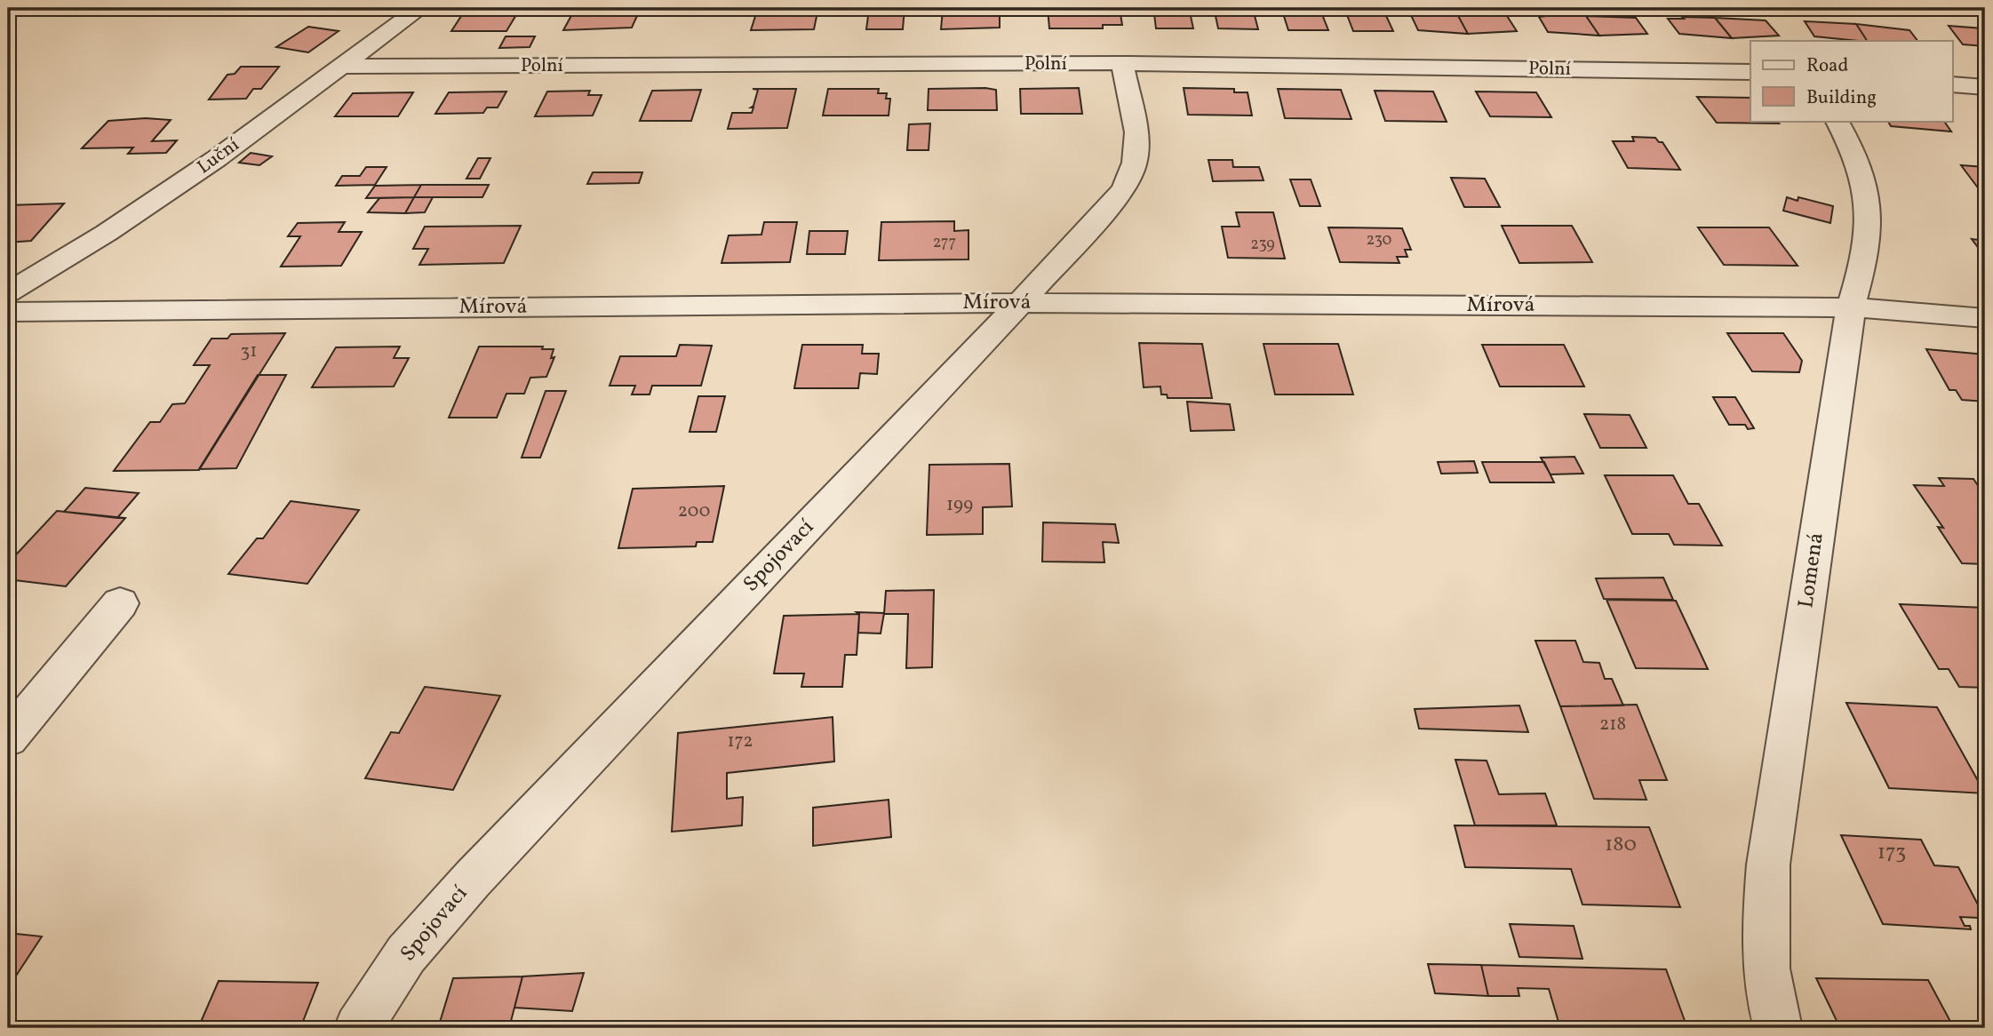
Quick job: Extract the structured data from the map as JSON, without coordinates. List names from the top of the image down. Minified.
{"streets":{"street":["Polní","Luční","Mírová","Spojovací","Lomená"]},"crossings":[["Polní","Luční"],["Polní","Spojovací"],["Mírová","Spojovací"],["Mírová","Lomená"]],"house_numbers":["230","277","239","31","199","200","218","172","180","173"],"legend":["Road","Building"]}
